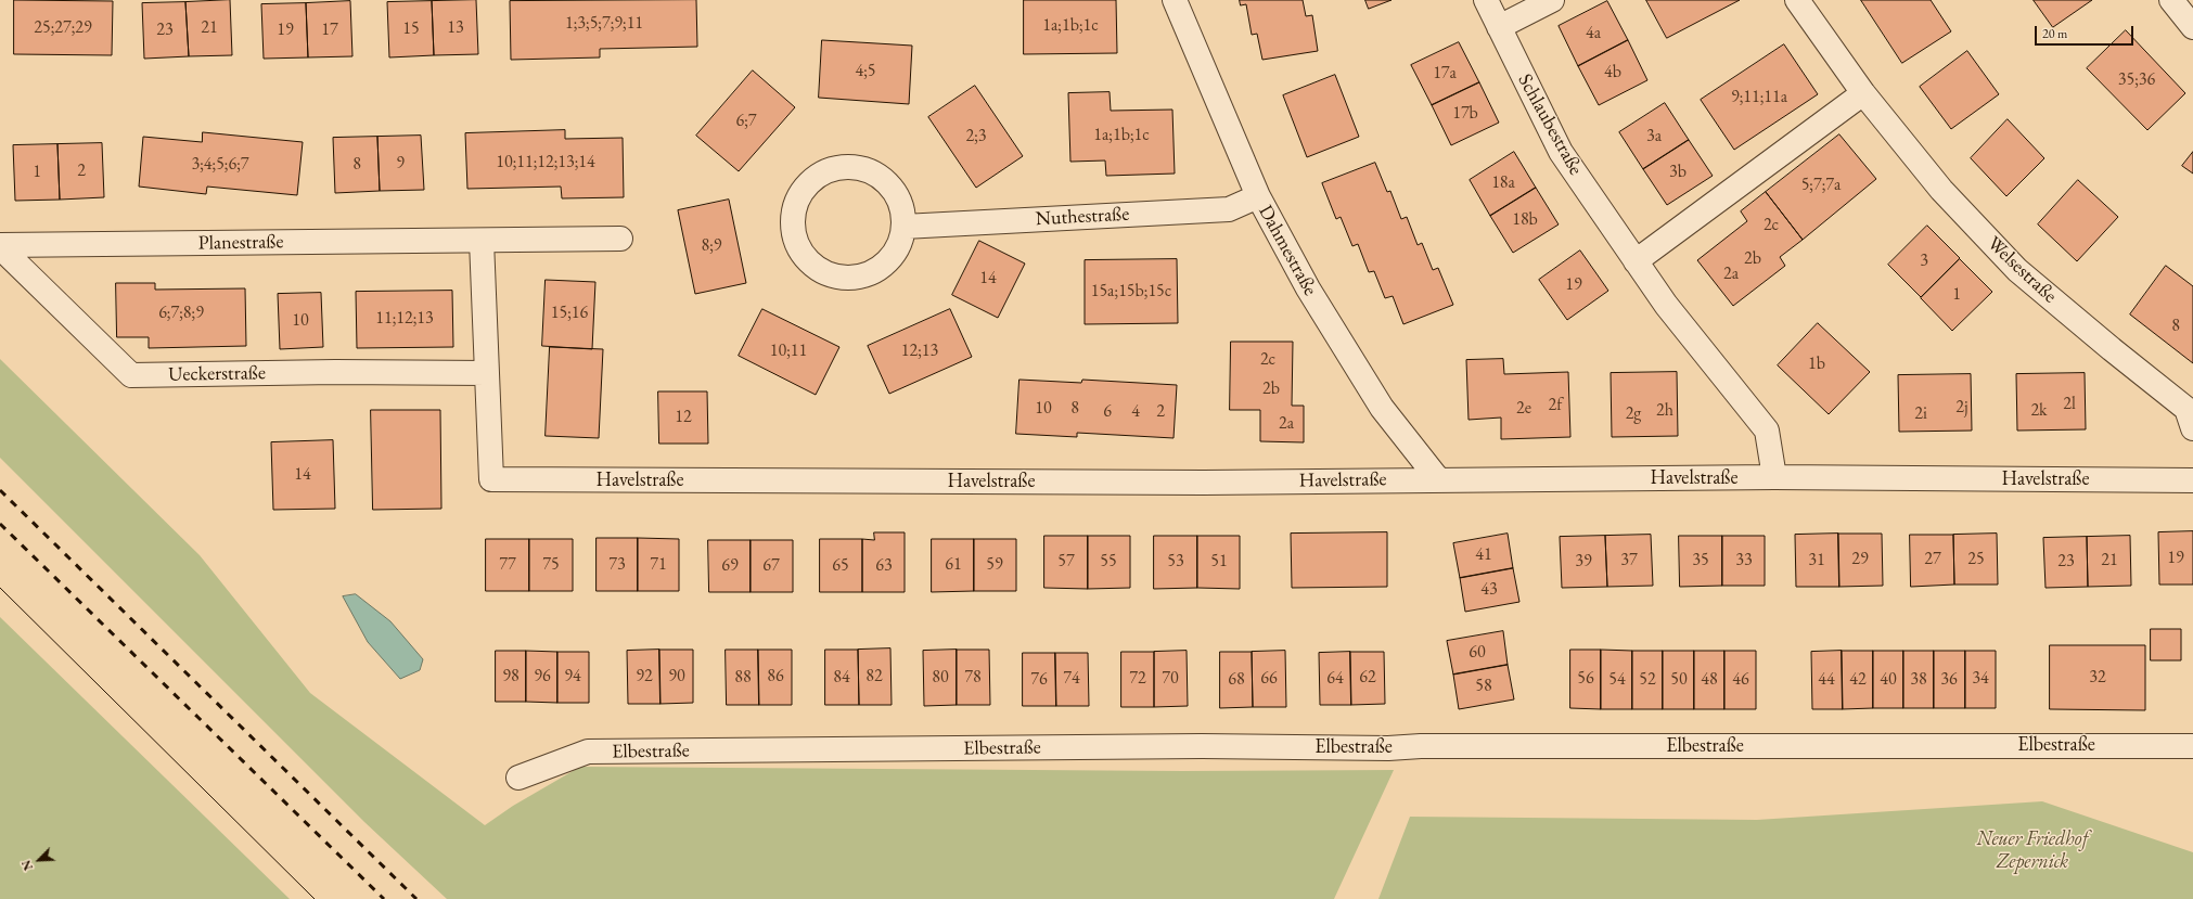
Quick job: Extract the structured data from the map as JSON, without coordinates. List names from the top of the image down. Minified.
{"streets":{"street":["Schlaubestraße","Nuthestraße","Planestraße","Dahmestraße","Welsestraße","Ueckerstraße","Havelstraße","Elbestraße"]},"crossings":[["Schlaubestraße","Havelstraße"],["Nuthestraße","Dahmestraße"],["Planestraße","Ueckerstraße"],["Dahmestraße","Havelstraße"],["Ueckerstraße","Havelstraße"]],"parks":["Neuer Friedhof Zepernick"],"house_numbers":["1;3;5;7;9;11","1a;1b;1c","25;27;29","21","13","15","23","19","17","4a","4;5","4b","17a","35;36","9;11;11a","17b","6;7","1a;1b;1c","2;3","3a","10;11;12;13;14","9","3;4;5;6;7","8","2","1","3b","18a","5;7;7a","18b","2c","8;9","2b","3","2a","14","19","15a;15b;15c","1","6;7;8;9","15;16","11;12;13","10","8","10;11","12;13","2c","1b","2b","2l","2f","2j","10","8","2e","2h","2k","6","4","2","2g","2i","12","2a","14","41","19","29","27","25","37","35","33","31","21","57","55","53","51","39","23","77","75","73","71","61","59","69","67","65","63","43","60","98","96","94","92","90","86","82","88","84","80","78","62","32","74","72","70","66","64","56","34","76","68","54","52","50","48","46","44","42","40","38","36","58"],"scale_bar":"20 m","north":"bottom left"}
